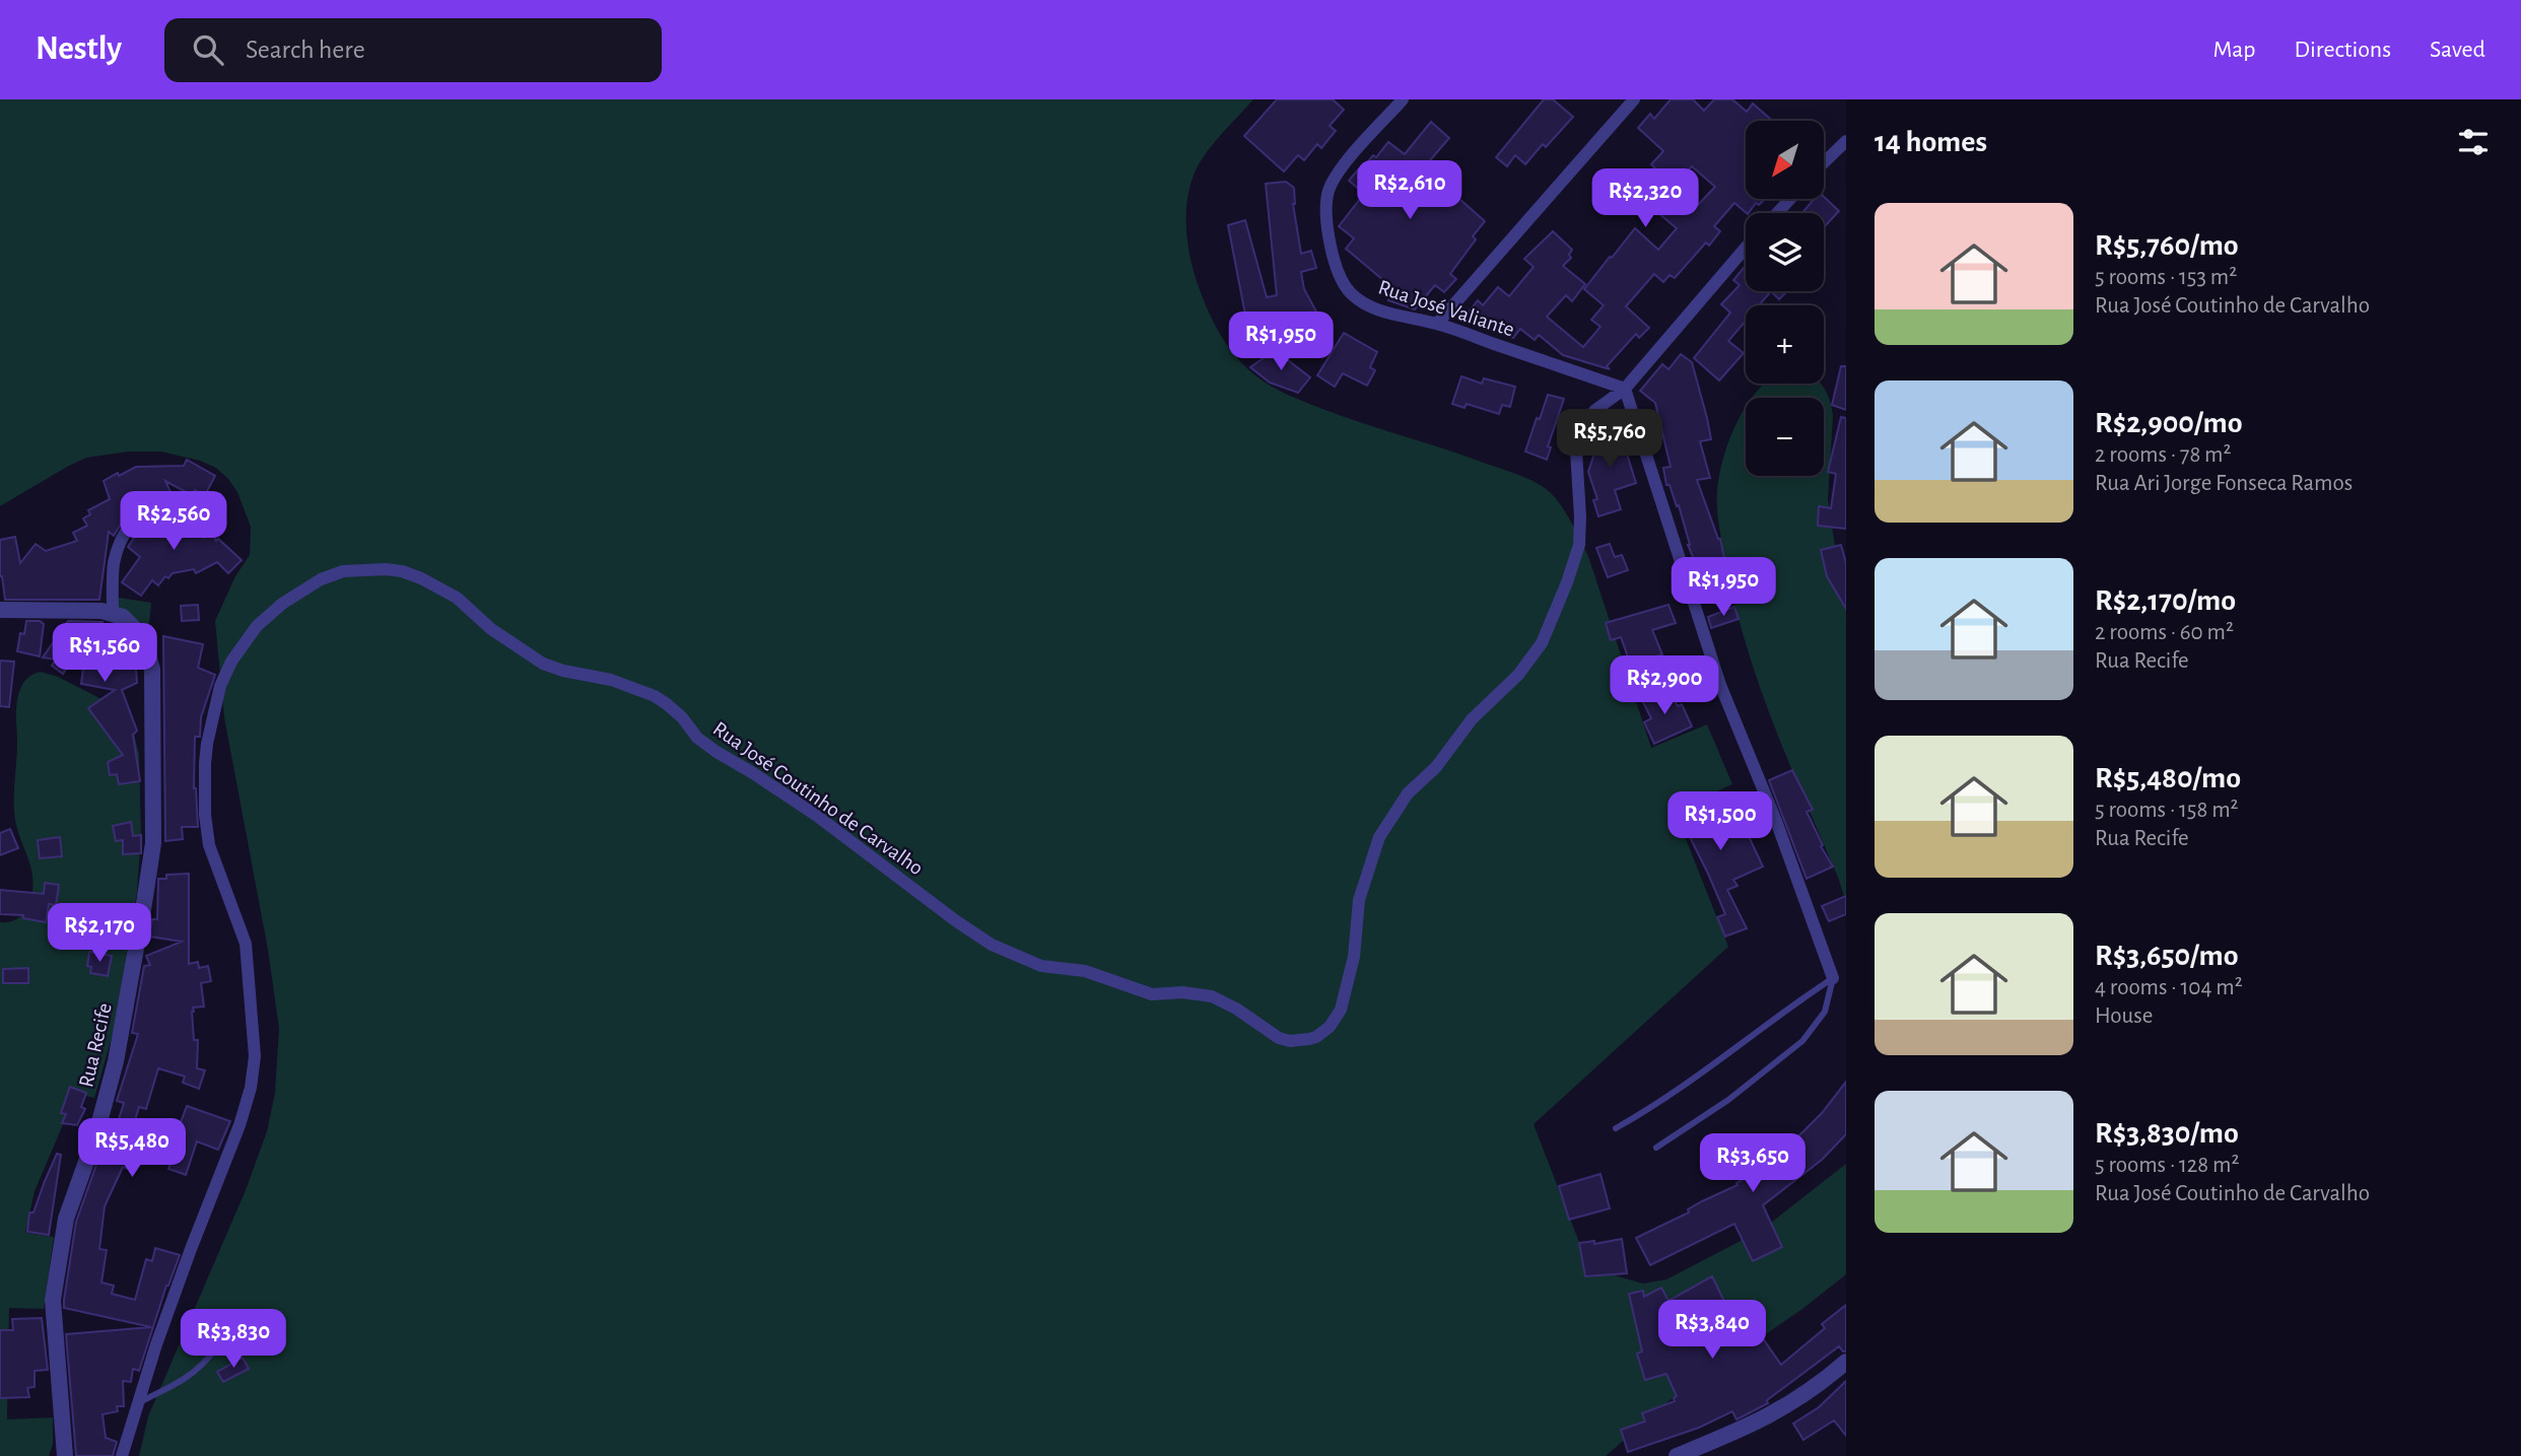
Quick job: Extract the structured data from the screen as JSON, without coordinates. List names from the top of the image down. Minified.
{"streets":{"street":["Rua José Valiante","Rua José Coutinho de Carvalho","Rua Recife"]},"crossings":[["Rua José Valiante","Rua José Coutinho de Carvalho"]],"north":"bottom left","page":{"header":"Nestly","search":"Search here","nav":["Map","Directions","Saved"],"heading":"14 homes","map_buttons":["+","−"],"price":["R$2,610","R$2,320","R$1,950","R$5,760","R$2,560","R$1,950","R$1,560","R$2,900","R$1,500","R$2,170","R$5,480","R$3,650","R$3,840","R$3,830"],"list":[{"name":"R$5,760/mo","note":"5 rooms · 153 m² · Rua José Coutinho de Carvalho"},{"name":"R$2,900/mo","note":"2 rooms · 78 m² · Rua Ari Jorge Fonseca Ramos"},{"name":"R$2,170/mo","note":"2 rooms · 60 m² · Rua Recife"},{"name":"R$5,480/mo","note":"5 rooms · 158 m² · Rua Recife"},{"name":"R$3,650/mo","note":"4 rooms · 104 m² · House"},{"name":"R$3,830/mo","note":"5 rooms · 128 m² · Rua José Coutinho de Carvalho"}]}}
